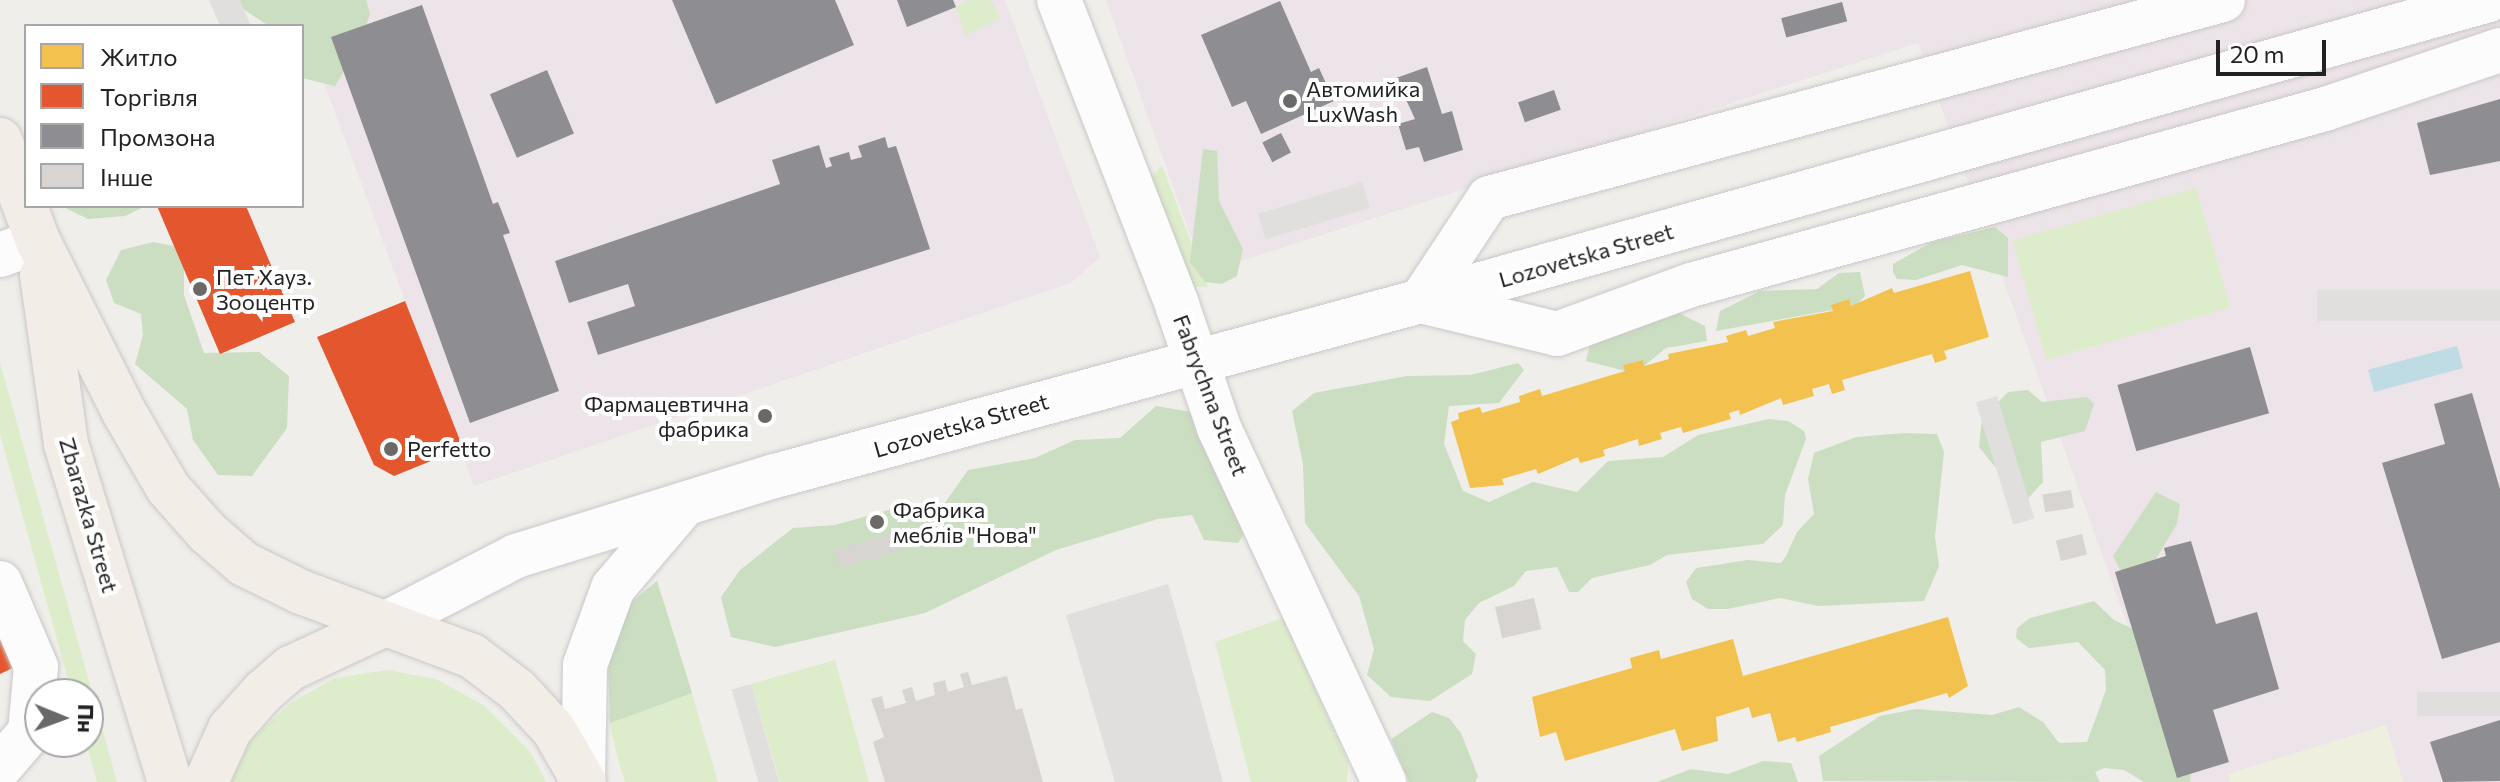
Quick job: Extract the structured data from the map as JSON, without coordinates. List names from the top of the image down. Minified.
{"streets":{"main road":["Zbarazka Street"],"street":["Lozovetska Street","Fabrychna Street"]},"crossings":[["Lozovetska Street","Fabrychna Street"],["Lozovetska Street","Zbarazka Street"]],"places":["Автомийка LuxWash","Пет Хауз. Зооцентр","Фармацевтична фабрика","Perfetto","Фабрика меблів \"Нова\""],"legend":["Житло","Торгівля","Промзона","Інше"],"scale_bar":"20 m","north":"right"}
